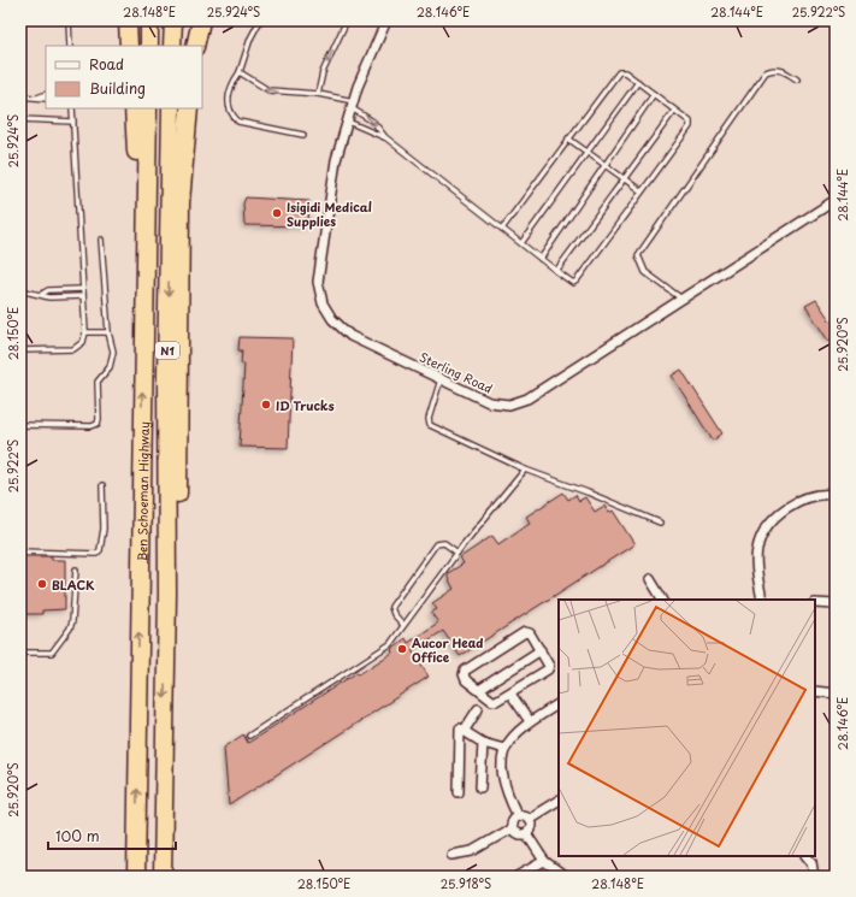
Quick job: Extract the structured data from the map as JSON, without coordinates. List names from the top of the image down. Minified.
{"streets":{"highway":["N1","Ben Schoeman Highway"],"street":["Sterling Road"]},"places":["Isigidi Medical Supplies","ID Trucks","BLACK","Aucor Head Office"],"legend":["Road","Building"],"scale_bar":"100 m","coordinates":["28.148°E","25.924°S","28.146°E","28.144°E","25.922°S","28.150°E","25.920°S","25.918°S"]}
